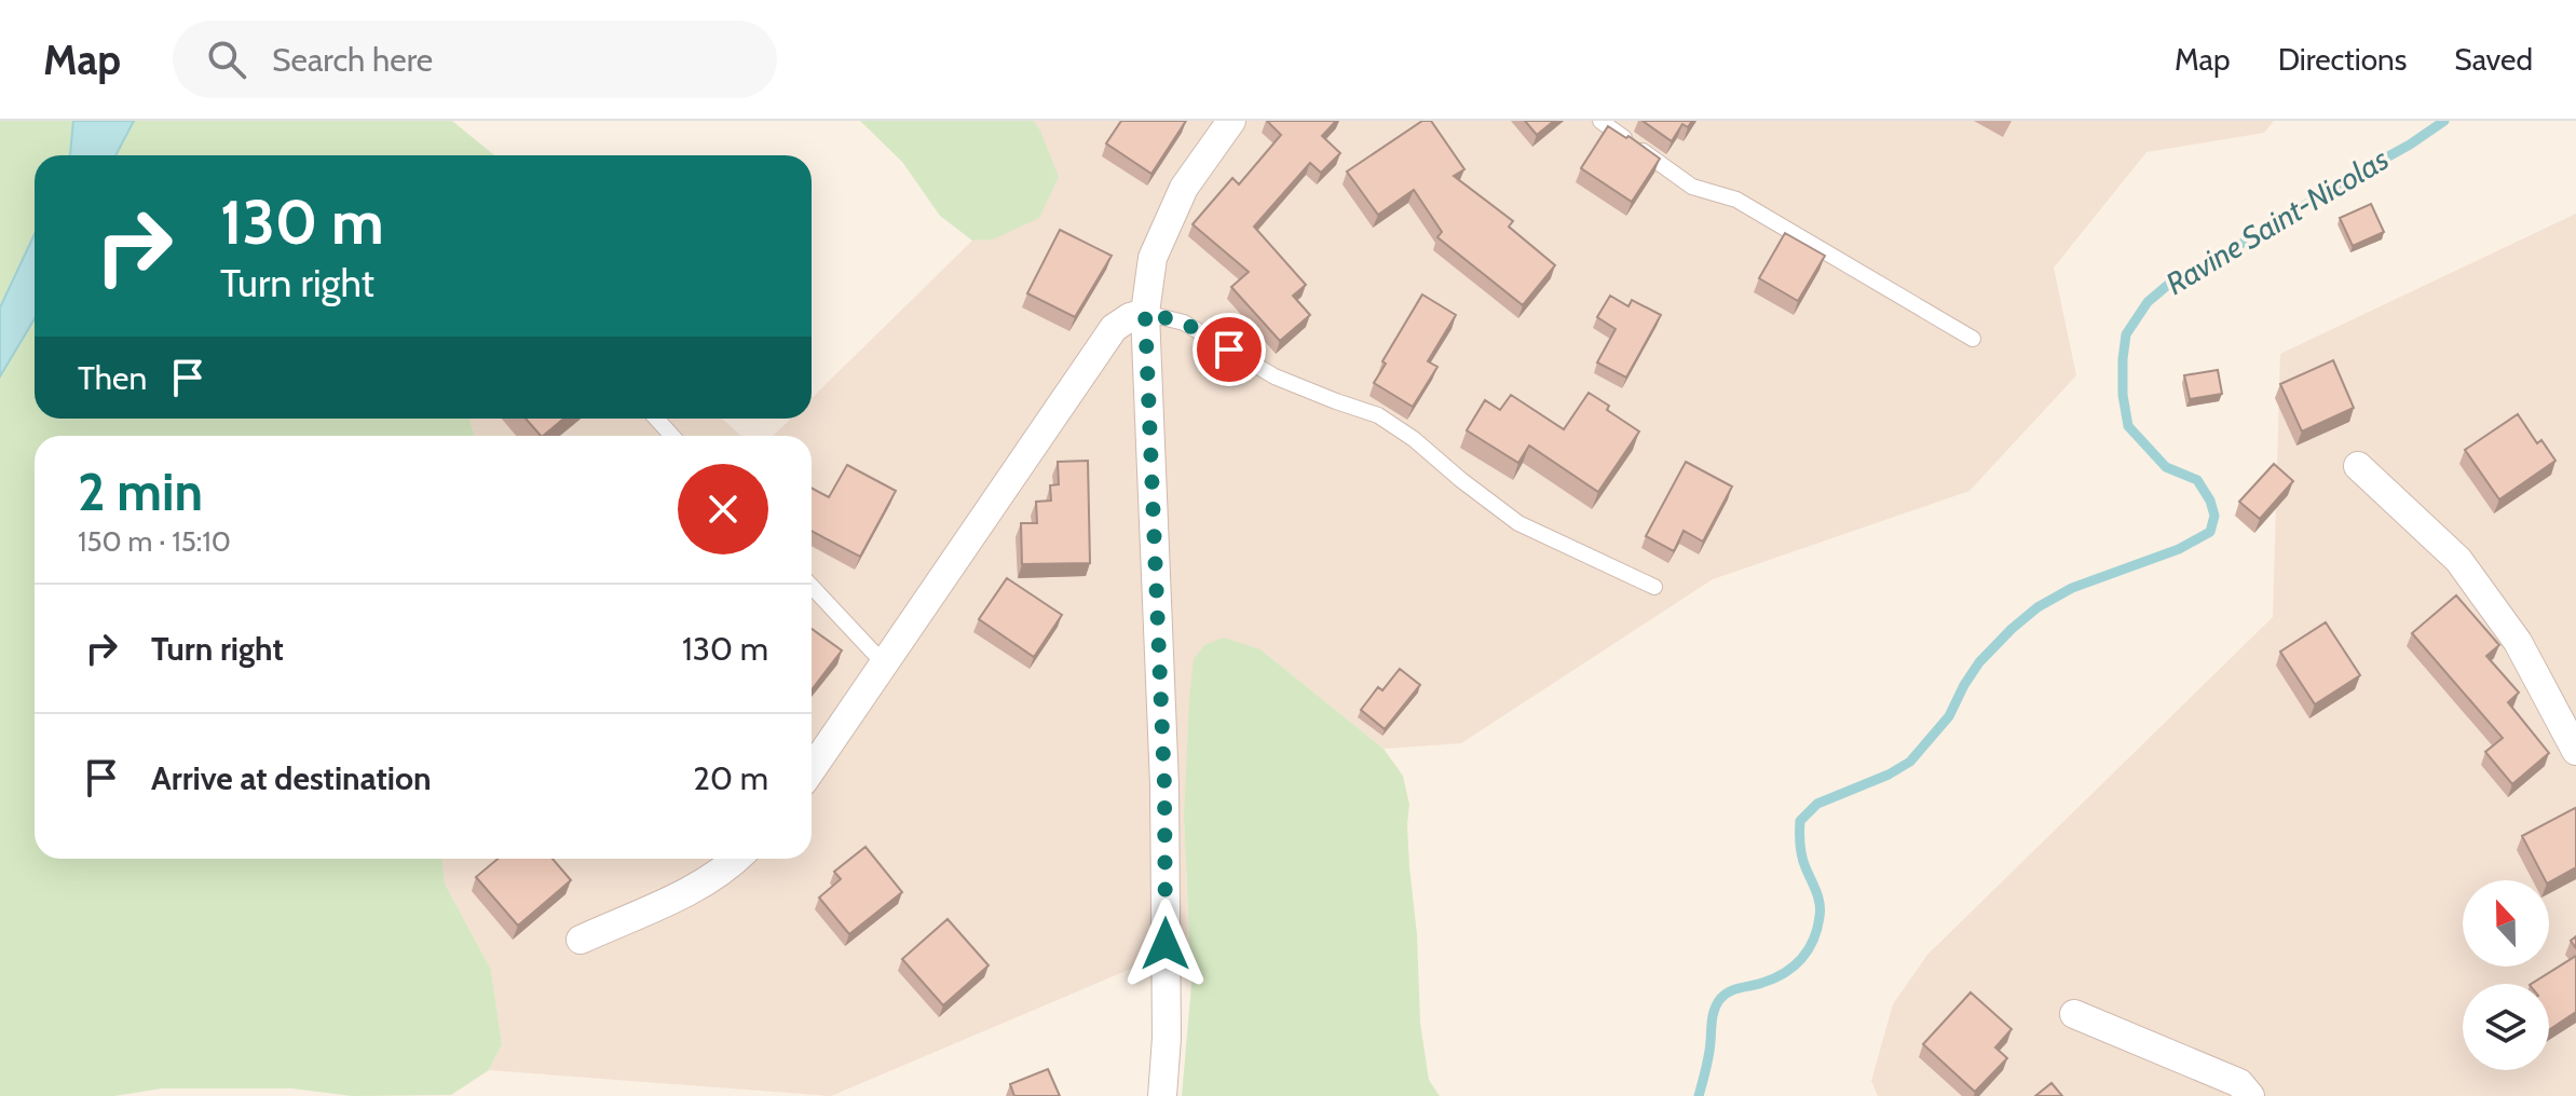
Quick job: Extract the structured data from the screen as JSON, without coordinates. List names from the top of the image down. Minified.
{"water":["Ravine Saint-Nicolas"],"north":"top","page":{"header":"Map","search":"Search here","nav":["Map","Directions","Saved"],"turn":["130 m","Turn right"],"then":"Then","heading":["2 min","150 m · 15:10"],"list":[{"name":"Turn right","value":"130 m"},{"name":"Arrive at destination","value":"20 m"}]}}
